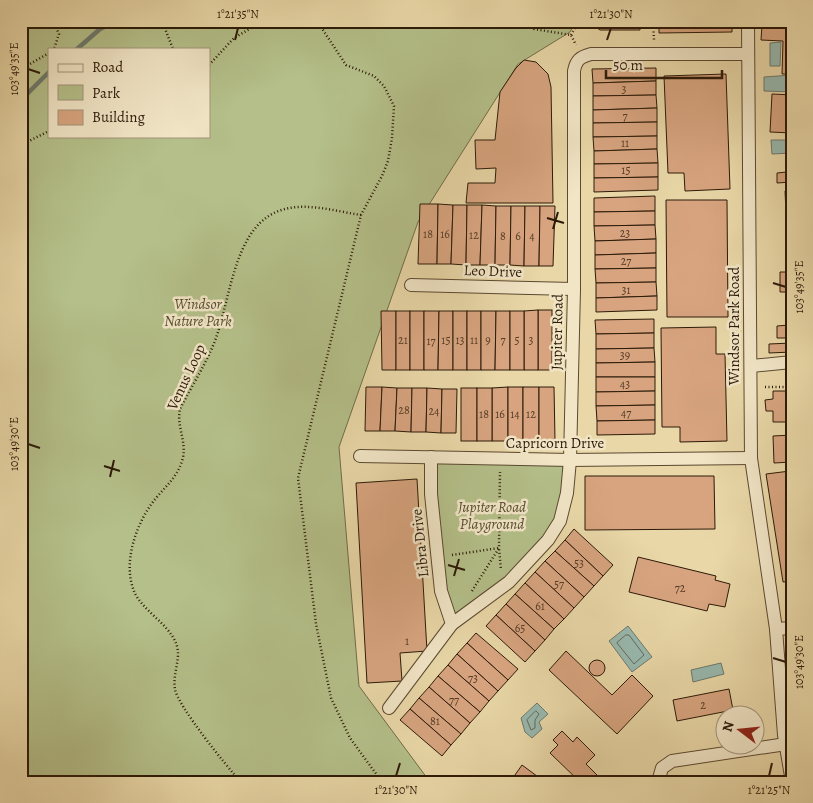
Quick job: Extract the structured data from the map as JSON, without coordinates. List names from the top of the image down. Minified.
{"streets":{"street":["Leo Drive","Windsor Park Road","Jupiter Road","Capricorn Drive","Libra Drive"],"path":["Venus Loop"]},"crossings":[["Leo Drive","Jupiter Road"],["Windsor Park Road","Capricorn Drive"],["Jupiter Road","Capricorn Drive"],["Jupiter Road","Libra Drive"],["Capricorn Drive","Libra Drive"]],"parks":["Windsor Nature Park","Jupiter Road Playground"],"house_numbers":["3","7","11","15","23","18","16","12","8","6","4","27","31","21","15","13","11","9","7","5","3","17","39","43","28","24","47","18","16","14","12","53","57","72","61","65","1","73","77","2","81"],"legend":["Road","Park","Building"],"scale_bar":"50 m","north":"left","coordinates":["1°21'35\"N","1°21'30\"N","103°49'35\"E","103°49'30\"E","1°21'25\"N"]}
